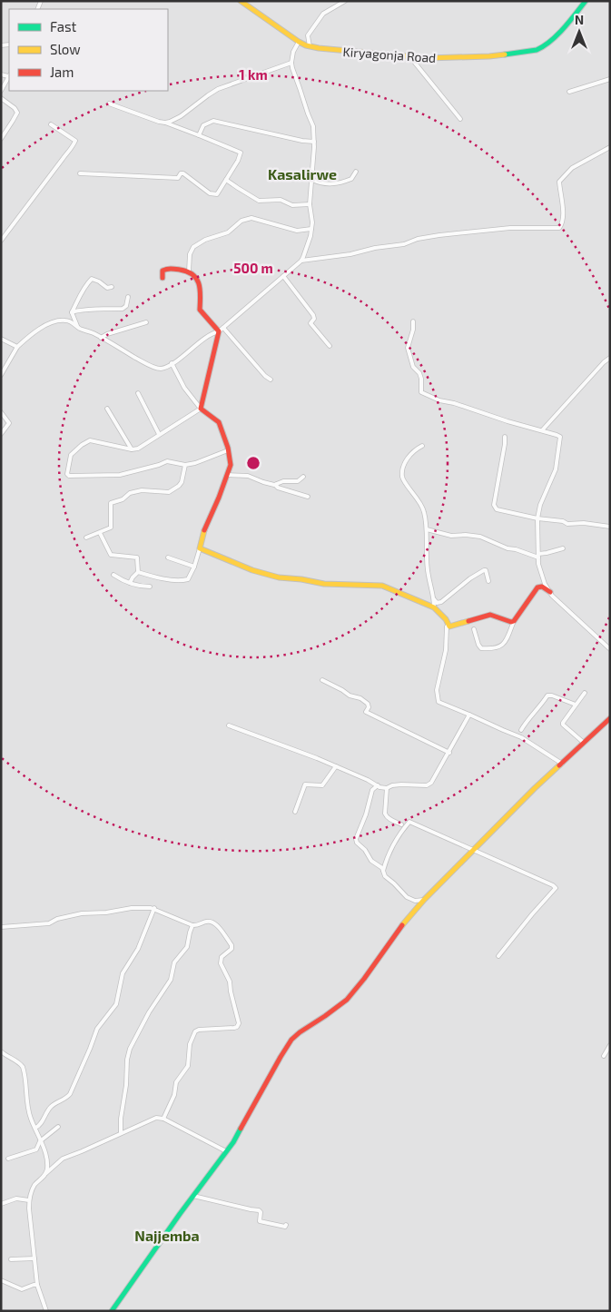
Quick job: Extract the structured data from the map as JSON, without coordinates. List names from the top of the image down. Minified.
{"streets":{"street":["Kiryagonja Road"]},"districts":["Kasalirwe","Najjemba"],"legend":["Fast","Slow","Jam"],"north":"top","rings":["1 km","500 m"]}
